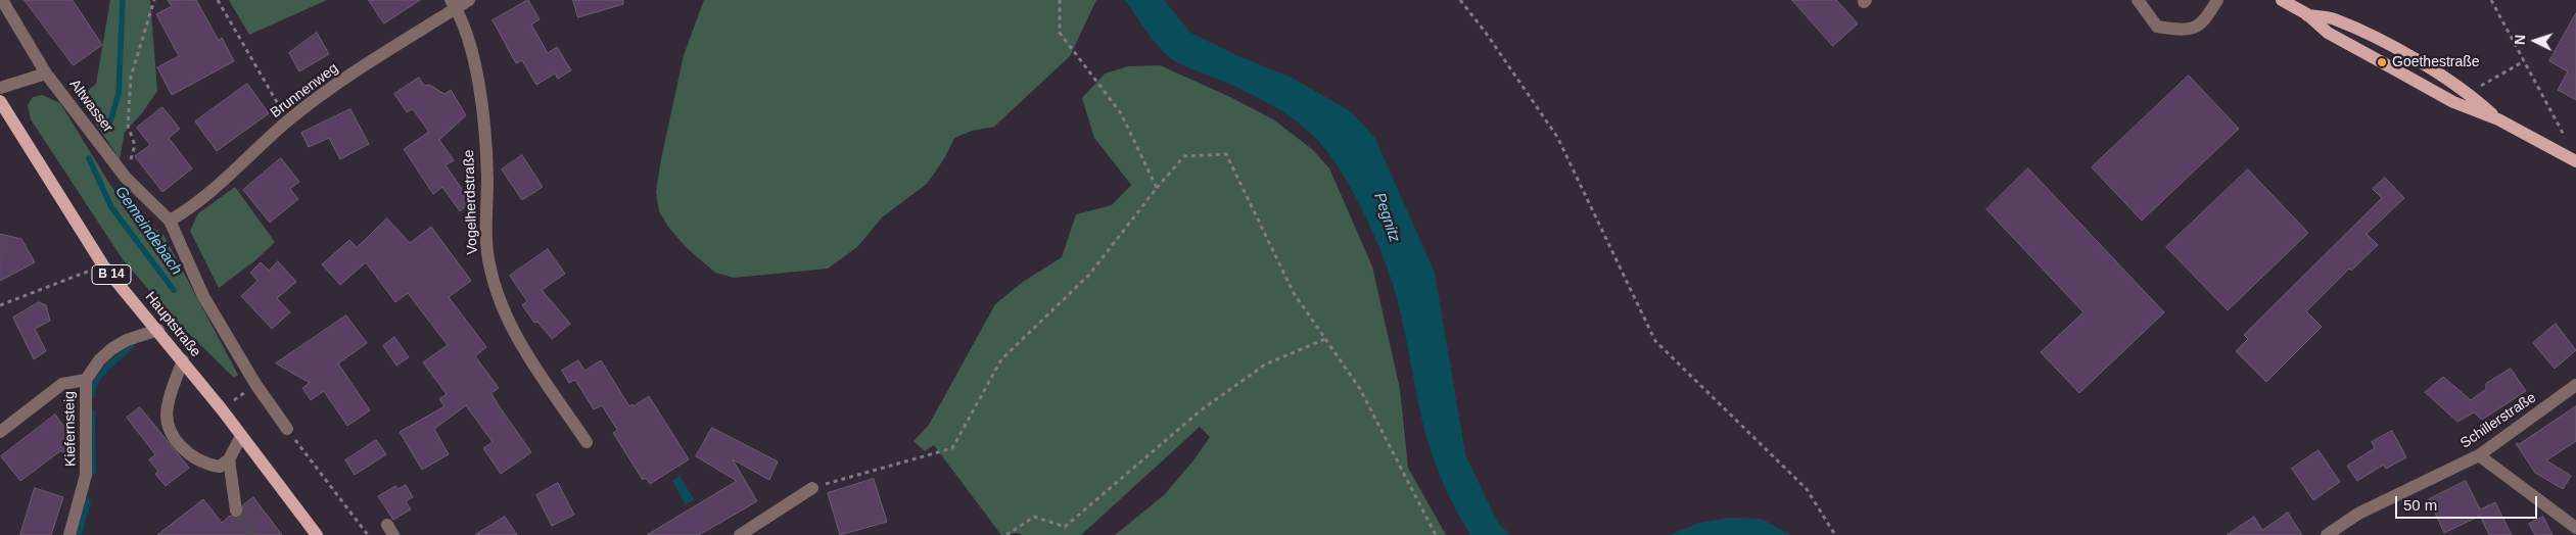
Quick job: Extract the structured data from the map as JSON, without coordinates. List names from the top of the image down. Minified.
{"streets":{"main road":["B 14","Hauptstraße"],"street":["Brunnenweg","Altwasser","Vogelherdstraße","Schillerstraße","Kiefernsteig"]},"crossings":[["Brunnenweg","Altwasser"],["Brunnenweg","Vogelherdstraße"],["Hauptstraße","Kiefernsteig"]],"water":["Pegnitz","Gemeindebach"],"places":["Goethestraße"],"scale_bar":"50 m","north":"left"}
